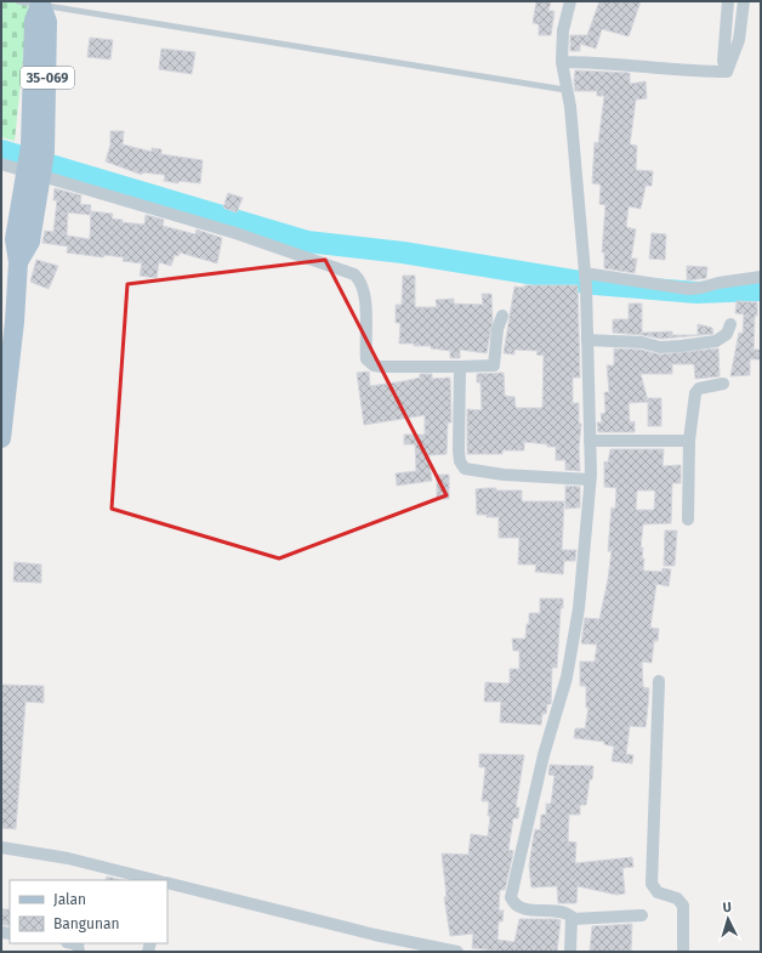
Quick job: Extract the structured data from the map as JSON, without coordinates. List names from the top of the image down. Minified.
{"streets":{"main road":["35-069"]},"legend":["Jalan","Bangunan"],"north":"top"}
